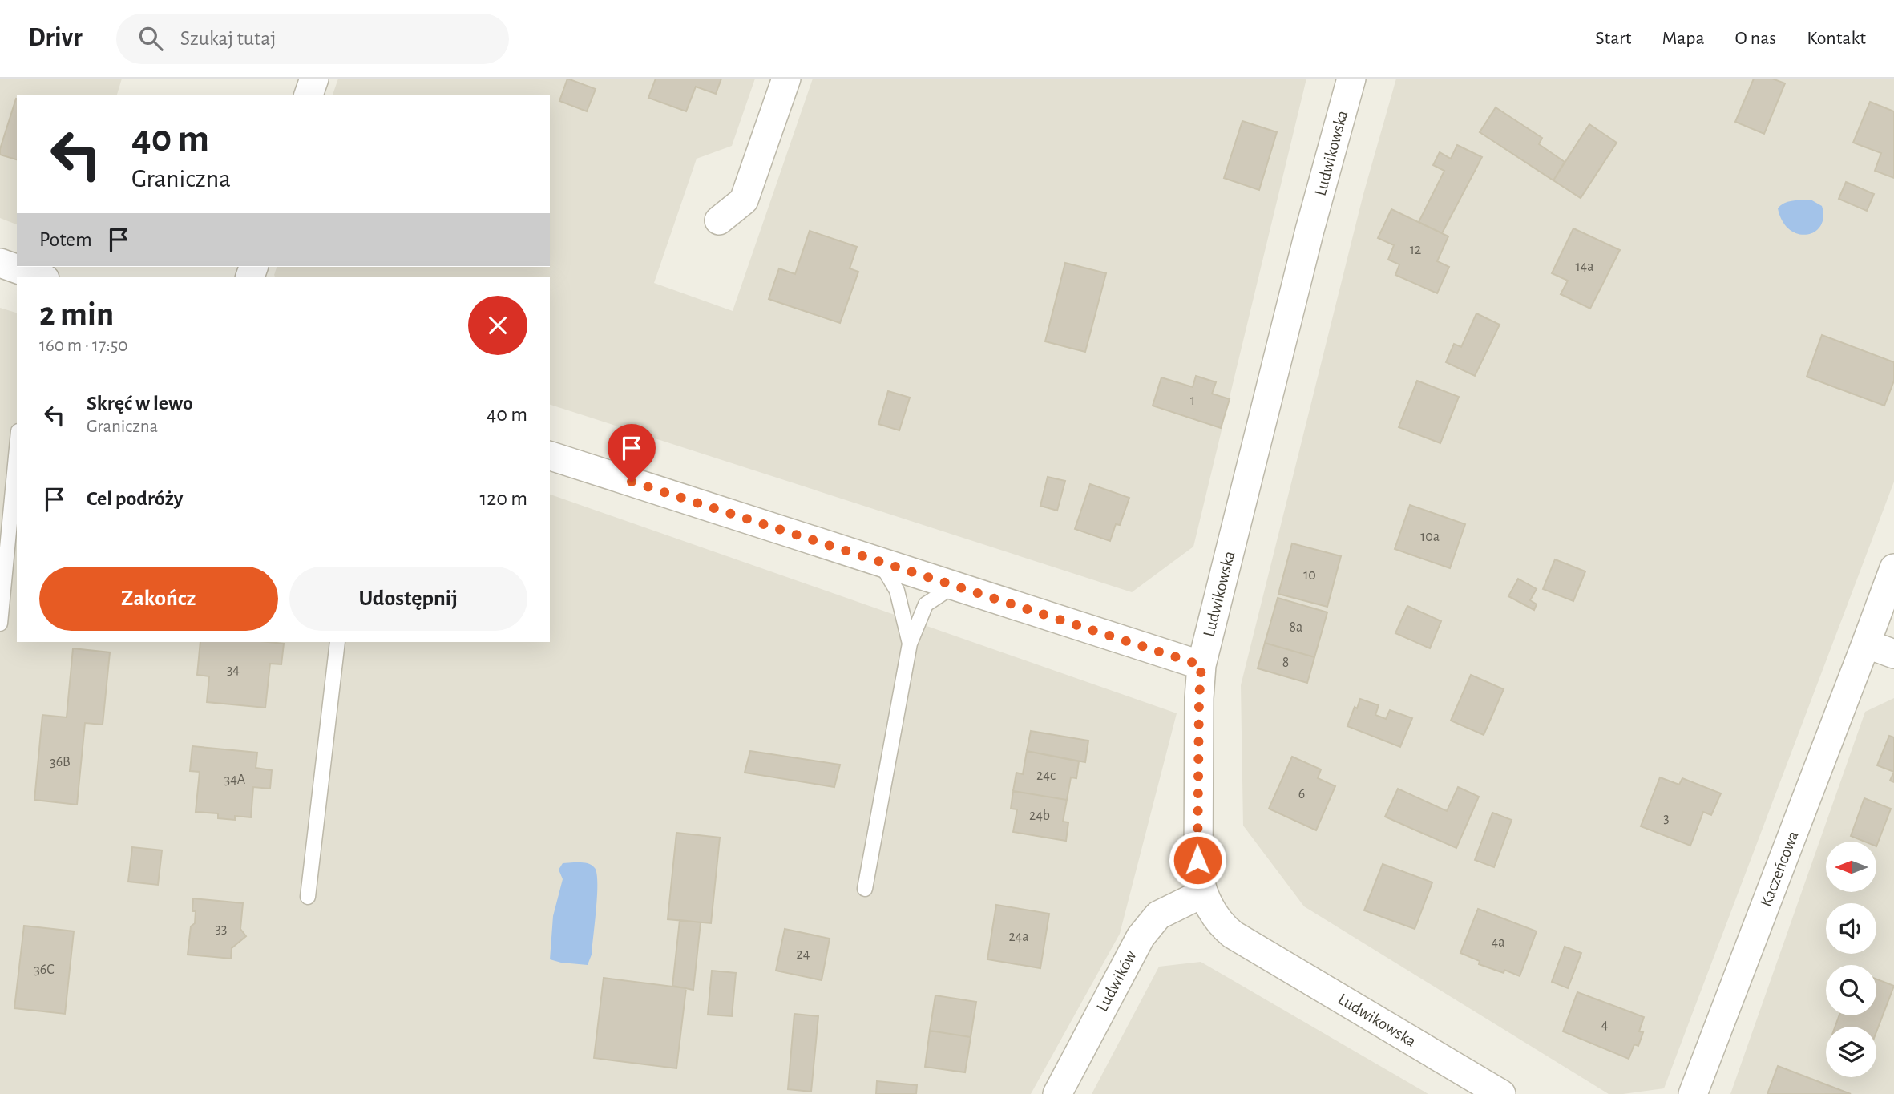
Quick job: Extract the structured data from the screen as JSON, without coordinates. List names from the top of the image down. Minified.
{"streets":{"street":["Ludwikowska","Kaczeńcowa","Ludwików"]},"crossings":[["Ludwikowska","Ludwików"]],"house_numbers":["12","14a","1","10a","10","8a","8","34","36B","24c","34A","6","24b","3","33","24a","4a","24","36C","4"],"north":"left","page":{"header":"Drivr","search":"Szukaj tutaj","nav":["Start","Mapa","O nas","Kontakt"],"turn":["40 m","Graniczna"],"then":"Potem","heading":["2 min","160 m · 17:50"],"list":[{"name":"Skręć w lewo","note":"Graniczna","value":"40 m"},{"name":"Cel podróży","value":"120 m"}],"buttons":["Zakończ","Udostępnij"]}}
